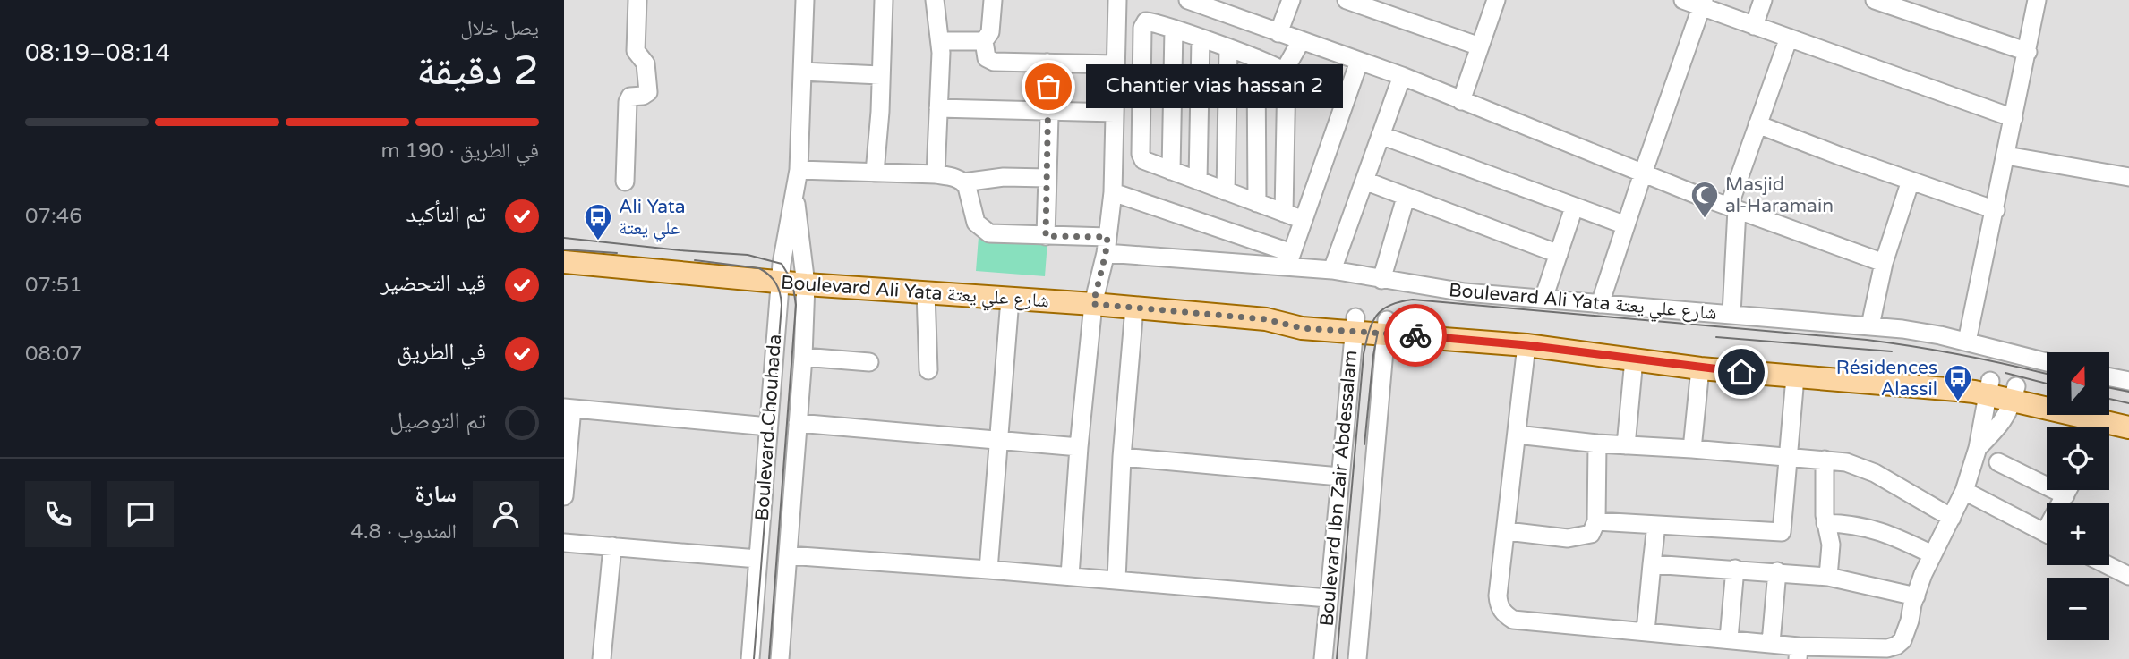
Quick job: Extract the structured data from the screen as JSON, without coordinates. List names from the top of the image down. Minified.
{"streets":{"main road":["Boulevard Ali Yata شارع علي يعتة"],"street":["Boulevard Chouhada","Boulevard Ibn Zair Abdessalam"]},"crossings":[["Boulevard Ali Yata شارع علي يعتة","Boulevard Chouhada"],["Boulevard Ali Yata شارع علي يعتة","Boulevard Ibn Zair Abdessalam"]],"places":{"other":["Chantier vias hassan 2"],"mosque":["Masjid al-Haramain"],"bus stop":["Ali Yata علي يعتة","Résidences Alassil"]},"north":"top","page":{"heading":["2 دقيقة","يصل خلال","08:14–08:19"],"panel":["سارة","المندوب · 4.8"],"bubble":"Chantier vias hassan 2","bar":"في الطريق · 190 m","list":[["تم التأكيد","07:46"],["قيد التحضير","07:51"],["في الطريق","08:07"],"تم التوصيل"],"map_buttons":["+","−"]}}
